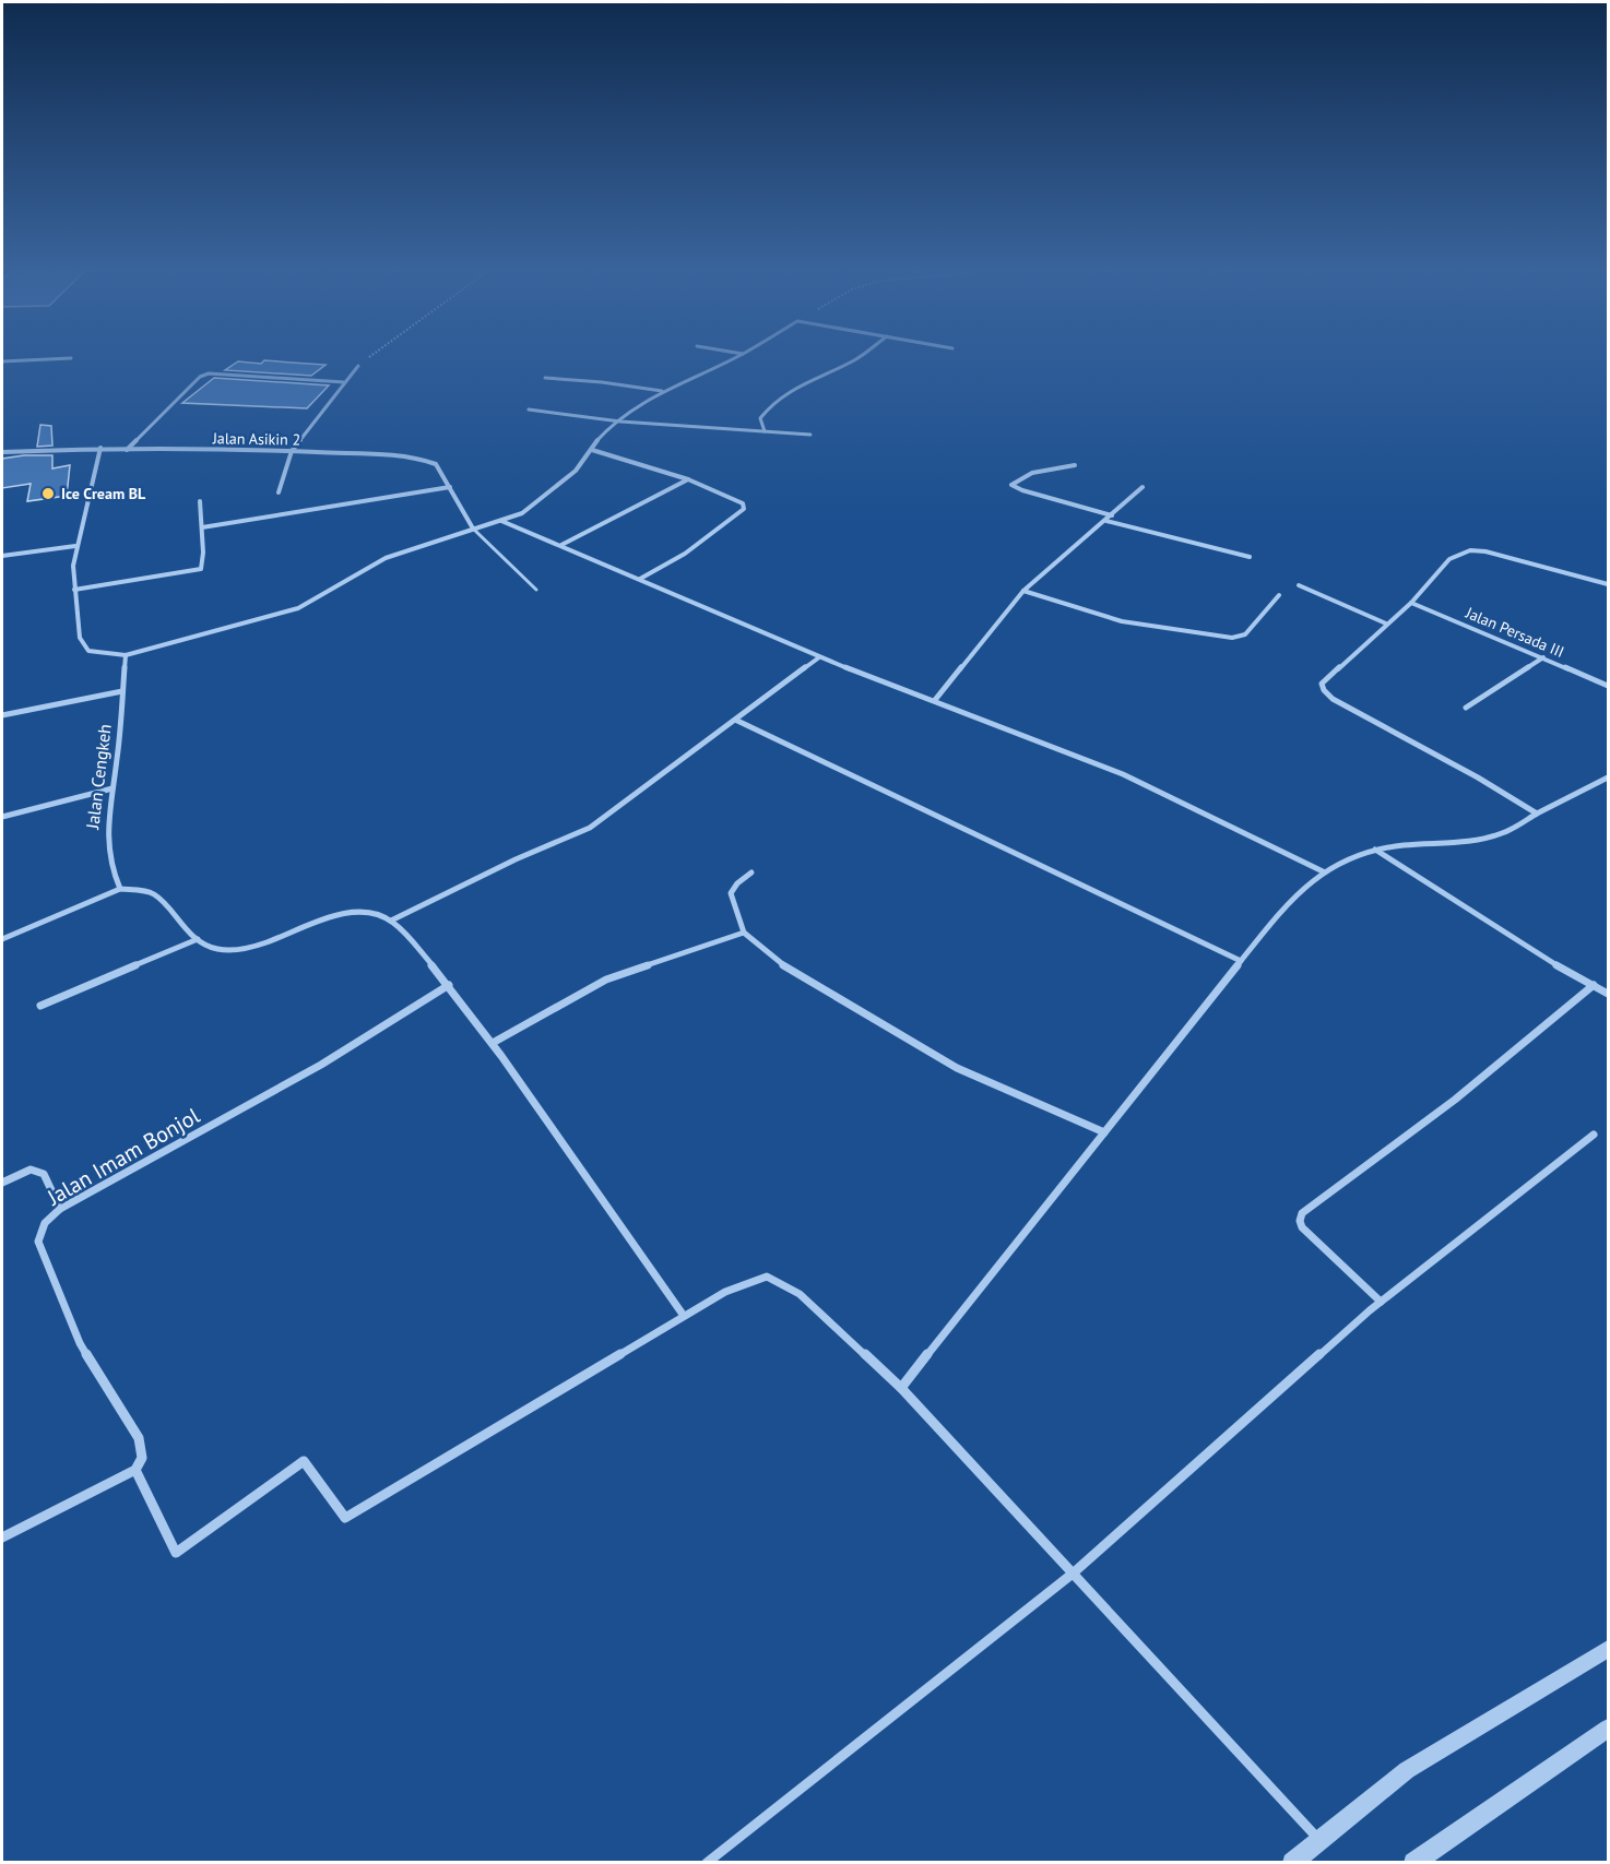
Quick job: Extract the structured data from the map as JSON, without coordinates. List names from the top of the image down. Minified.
{"streets":{"street":["Jalan Asikin 2","Jalan Persada III","Jalan Cengkeh","Jalan Imam Bonjol"]},"places":["Ice Cream BL"]}
